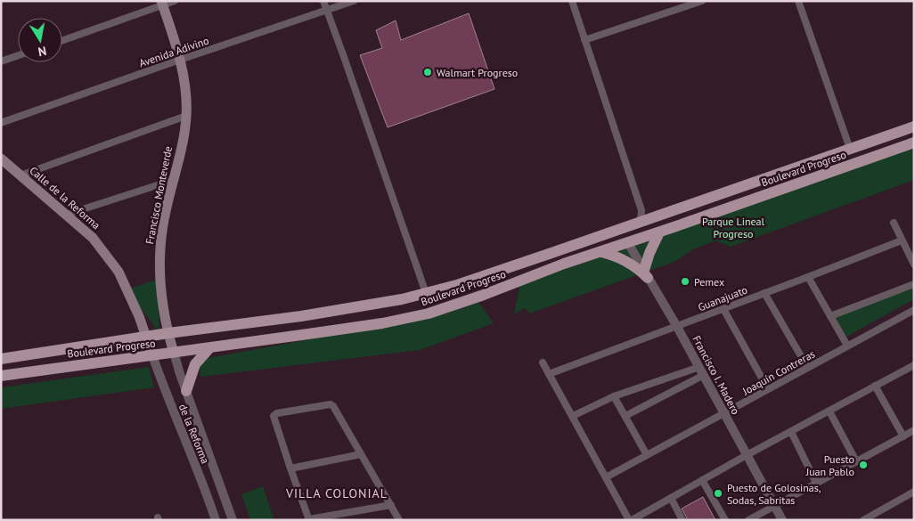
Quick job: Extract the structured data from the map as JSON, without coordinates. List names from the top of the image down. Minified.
{"streets":{"main road":["Boulevard Progreso","Francisco Monteverde","Calle de la Reforma"],"street":["Avenida Adivino","Guanajuato","Joaquín Contreras","Francisco I. Madero","de la Reforma"]},"crossings":[["Avenida Adivino","Francisco Monteverde"],["Boulevard Progreso","Francisco Monteverde"],["Boulevard Progreso","Calle de la Reforma"],["Boulevard Progreso","Francisco I. Madero"],["Boulevard Progreso","de la Reforma"],["Calle de la Reforma","de la Reforma"],["Guanajuato","Francisco I. Madero"],["Joaquín Contreras","Francisco I. Madero"]],"districts":["VILLA COLONIAL"],"parks":["Parque Lineal Progreso"],"places":["Walmart Progreso","Pemex","Puesto Juan Pablo","Puesto de Golosinas, Sodas, Sabritas"],"north":"bottom"}
